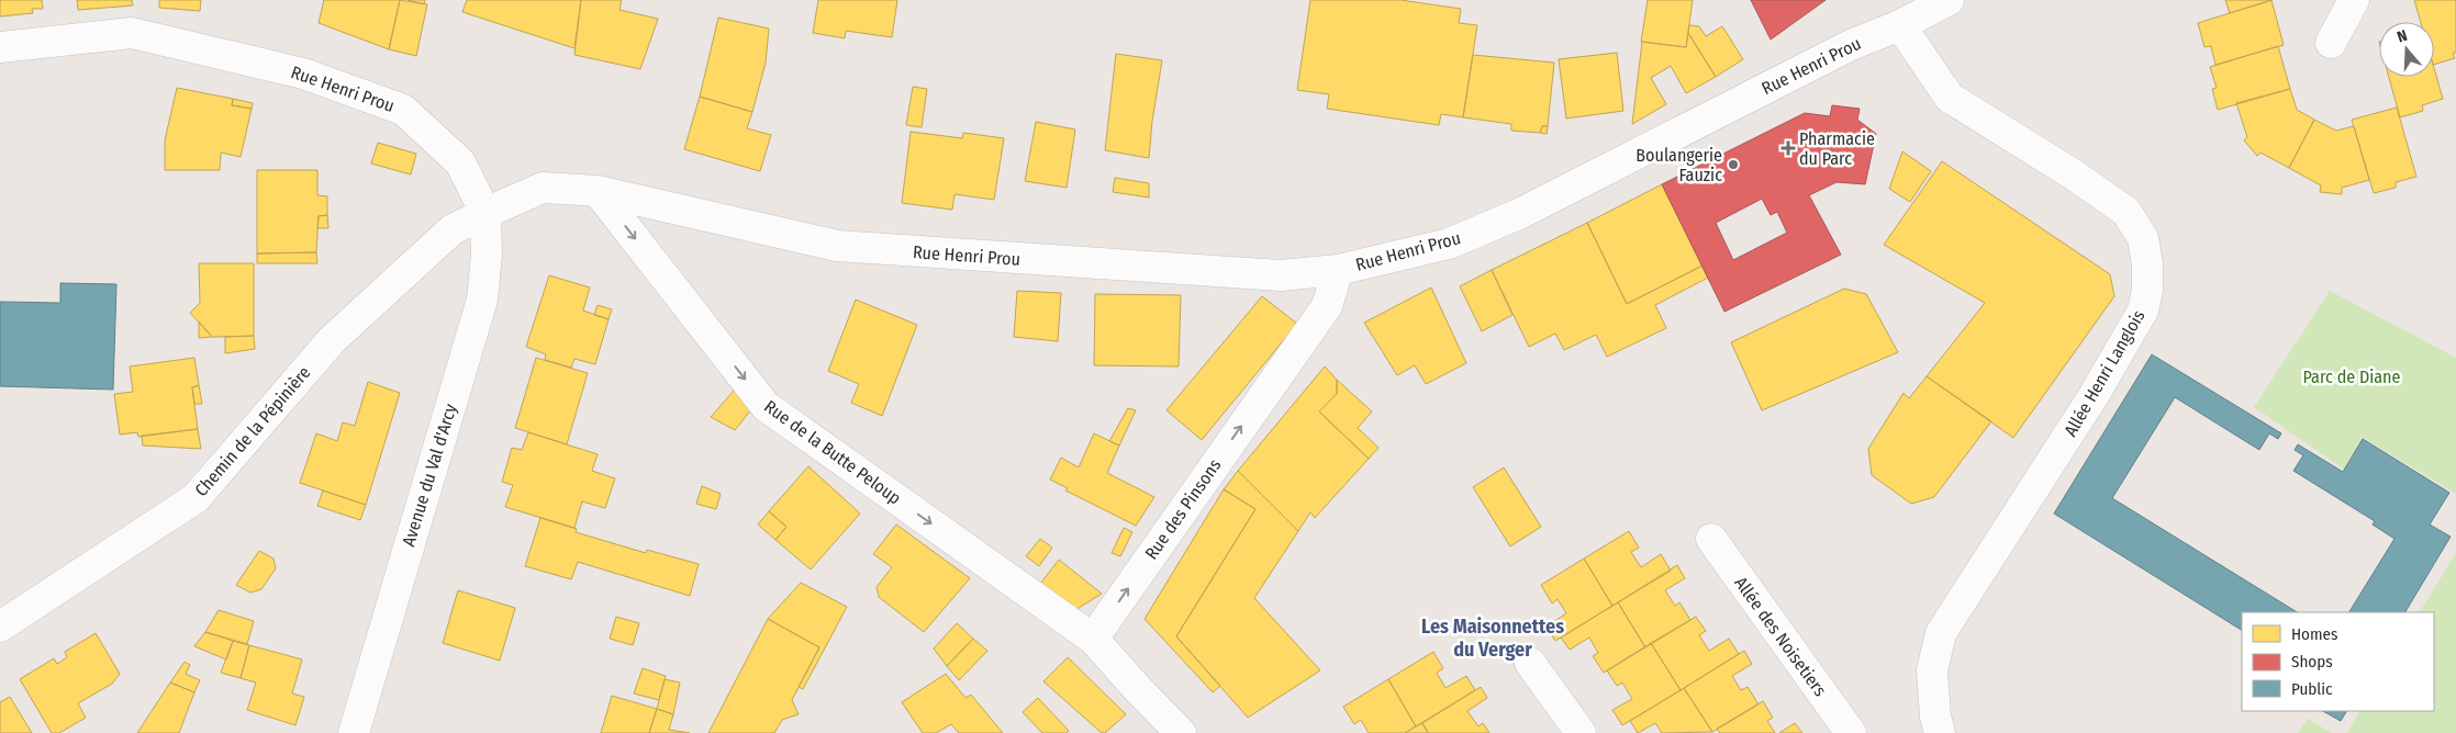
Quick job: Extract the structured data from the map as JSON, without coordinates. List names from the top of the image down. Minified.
{"streets":{"street":["Rue Henri Prou","Allée Henri Langlois","Chemin de la Pépinière","Rue de la Butte Peloup","Avenue du Val d'Arcy","Rue des Pinsons","Allée des Noisetiers"]},"crossings":[["Rue Henri Prou","Allée Henri Langlois"],["Rue Henri Prou","Chemin de la Pépinière"],["Rue Henri Prou","Rue de la Butte Peloup"],["Rue Henri Prou","Avenue du Val d'Arcy"],["Rue Henri Prou","Rue des Pinsons"],["Chemin de la Pépinière","Avenue du Val d'Arcy"],["Rue de la Butte Peloup","Rue des Pinsons"]],"one_way":["Rue de la Butte Peloup","Rue des Pinsons"],"districts":["Les Maisonnettes du Verger"],"parks":["Parc de Diane"],"places":{"health":["Pharmacie du Parc"],"other":["Boulangerie Fauzic"]},"legend":["Homes","Shops","Public"],"north":"top"}
